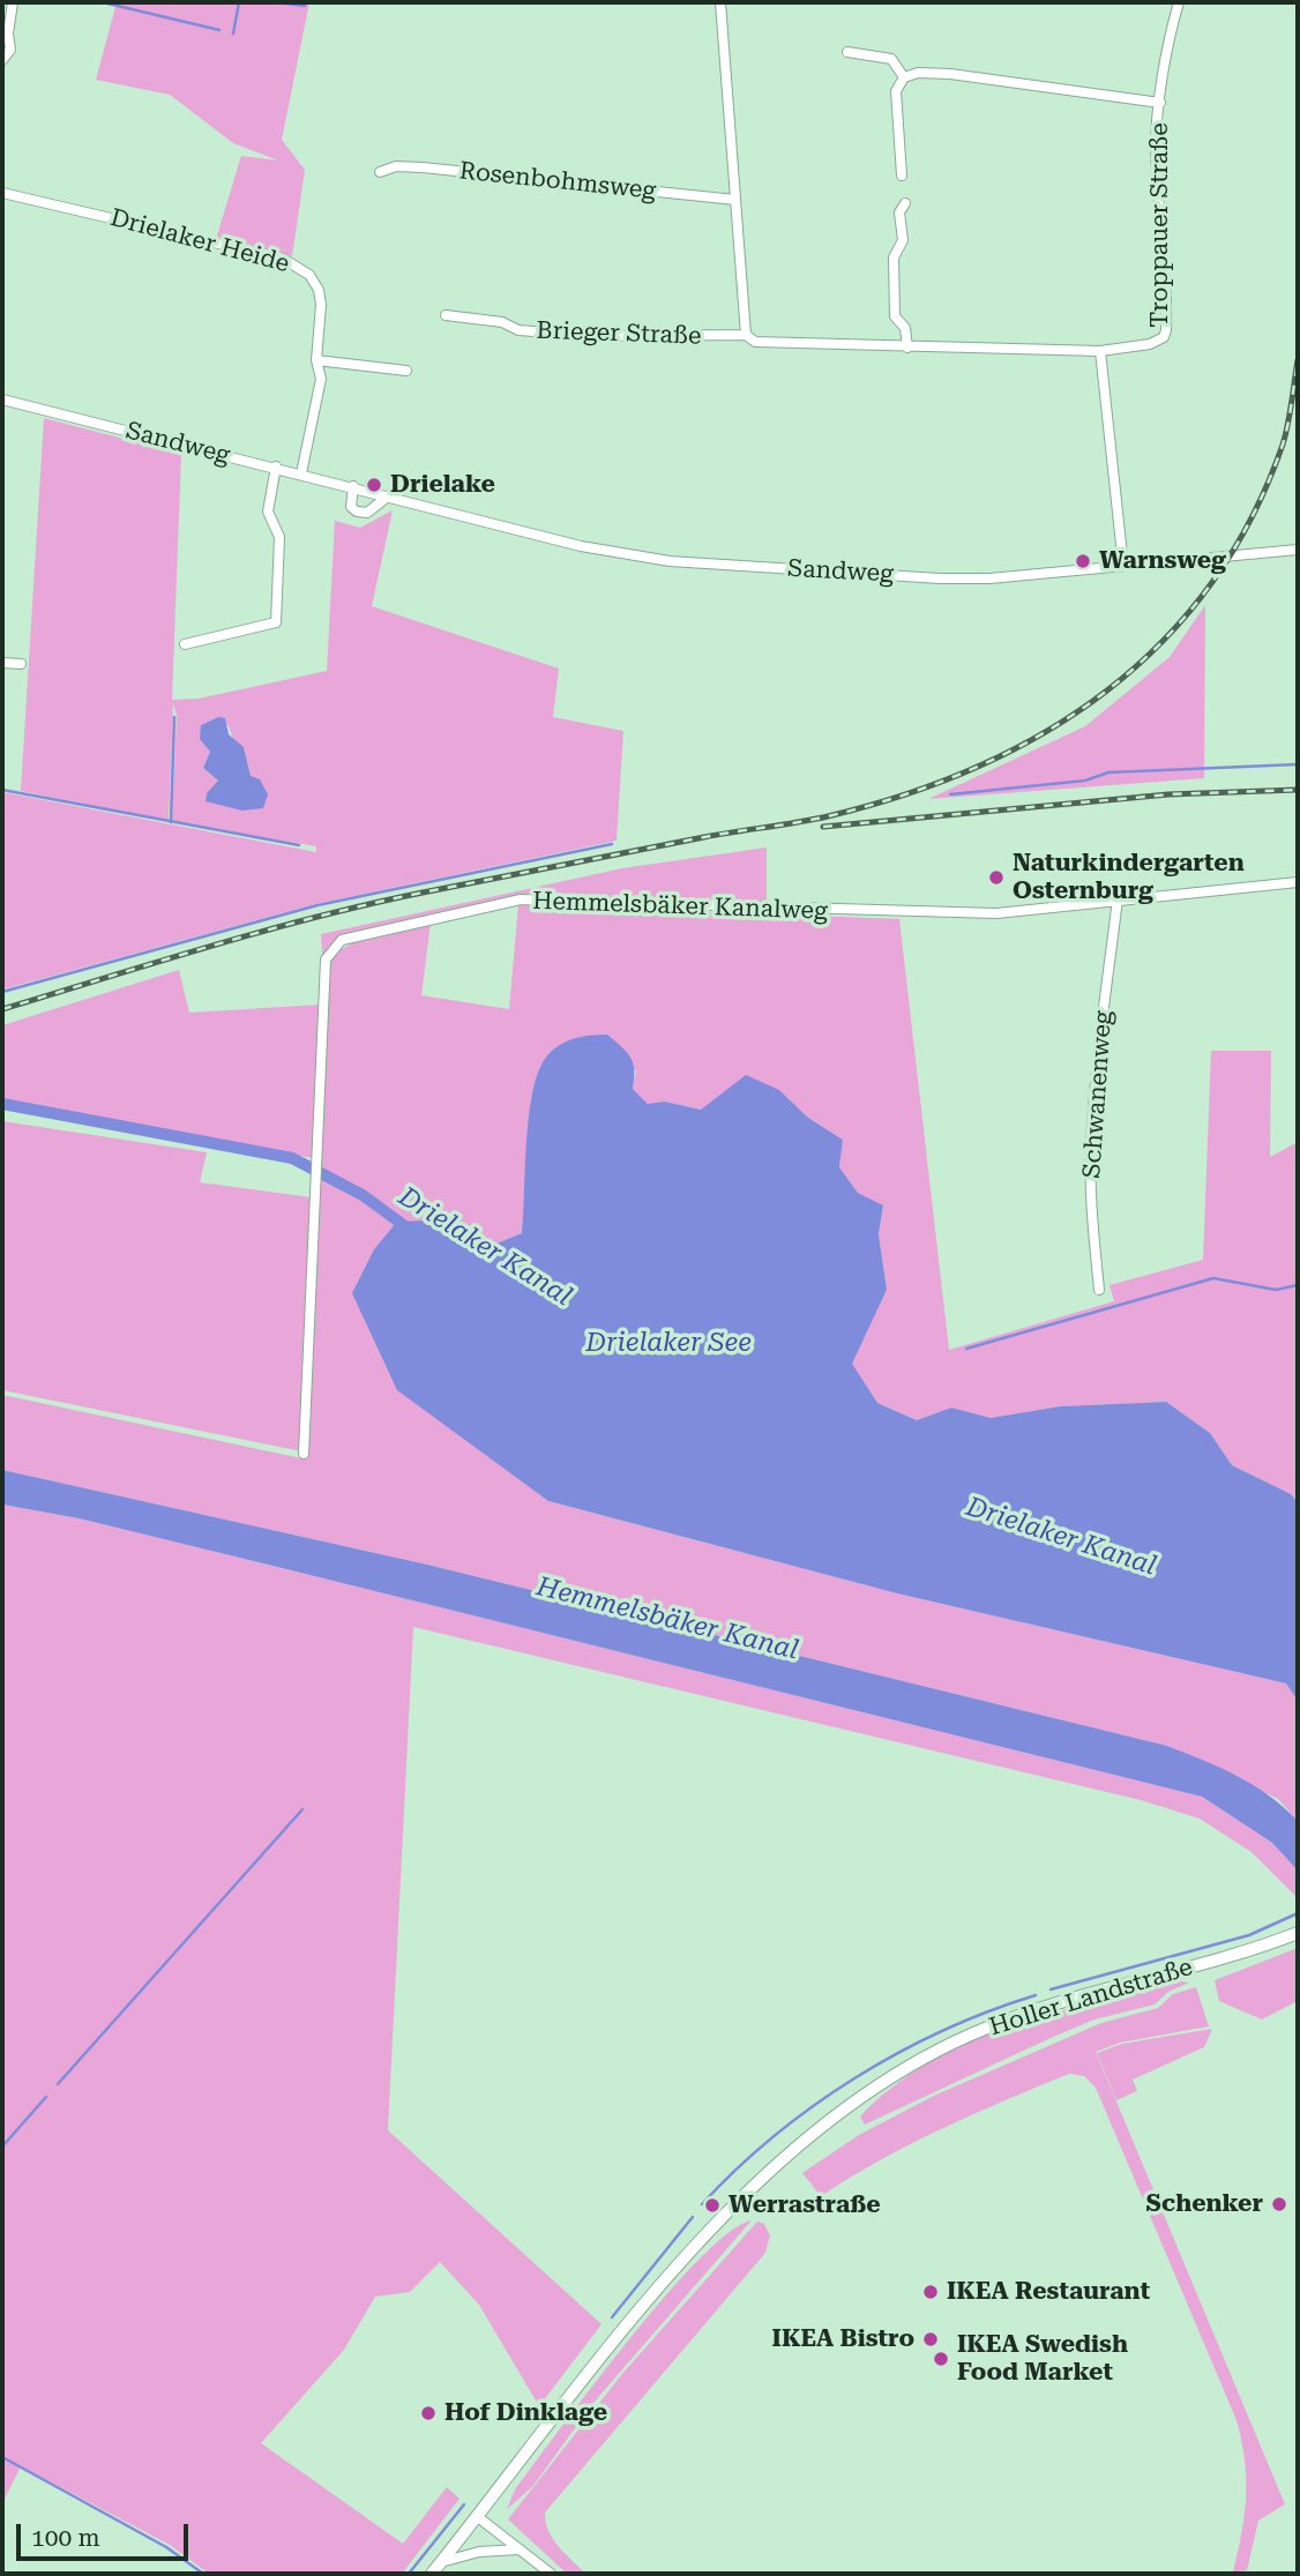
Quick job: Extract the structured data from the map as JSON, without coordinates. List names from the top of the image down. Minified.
{"streets":{"main road":["Holler Landstraße"],"street":["Rosenbohmsweg","Troppauer Straße","Drielaker Heide","Brieger Straße","Sandweg","Hemmelsbäker Kanalweg","Schwanenweg"]},"crossings":[["Drielaker Heide","Sandweg"],["Hemmelsbäker Kanalweg","Schwanenweg"]],"water":["Drielaker Kanal","Drielaker See","Hemmelsbäker Kanal"],"places":["Drielake","Warnsweg","Naturkindergarten Osternburg","Schenker","Werrastraße","IKEA Restaurant","IKEA Bistro","IKEA Swedish Food Market","Hof Dinklage"],"scale_bar":"100 m"}
